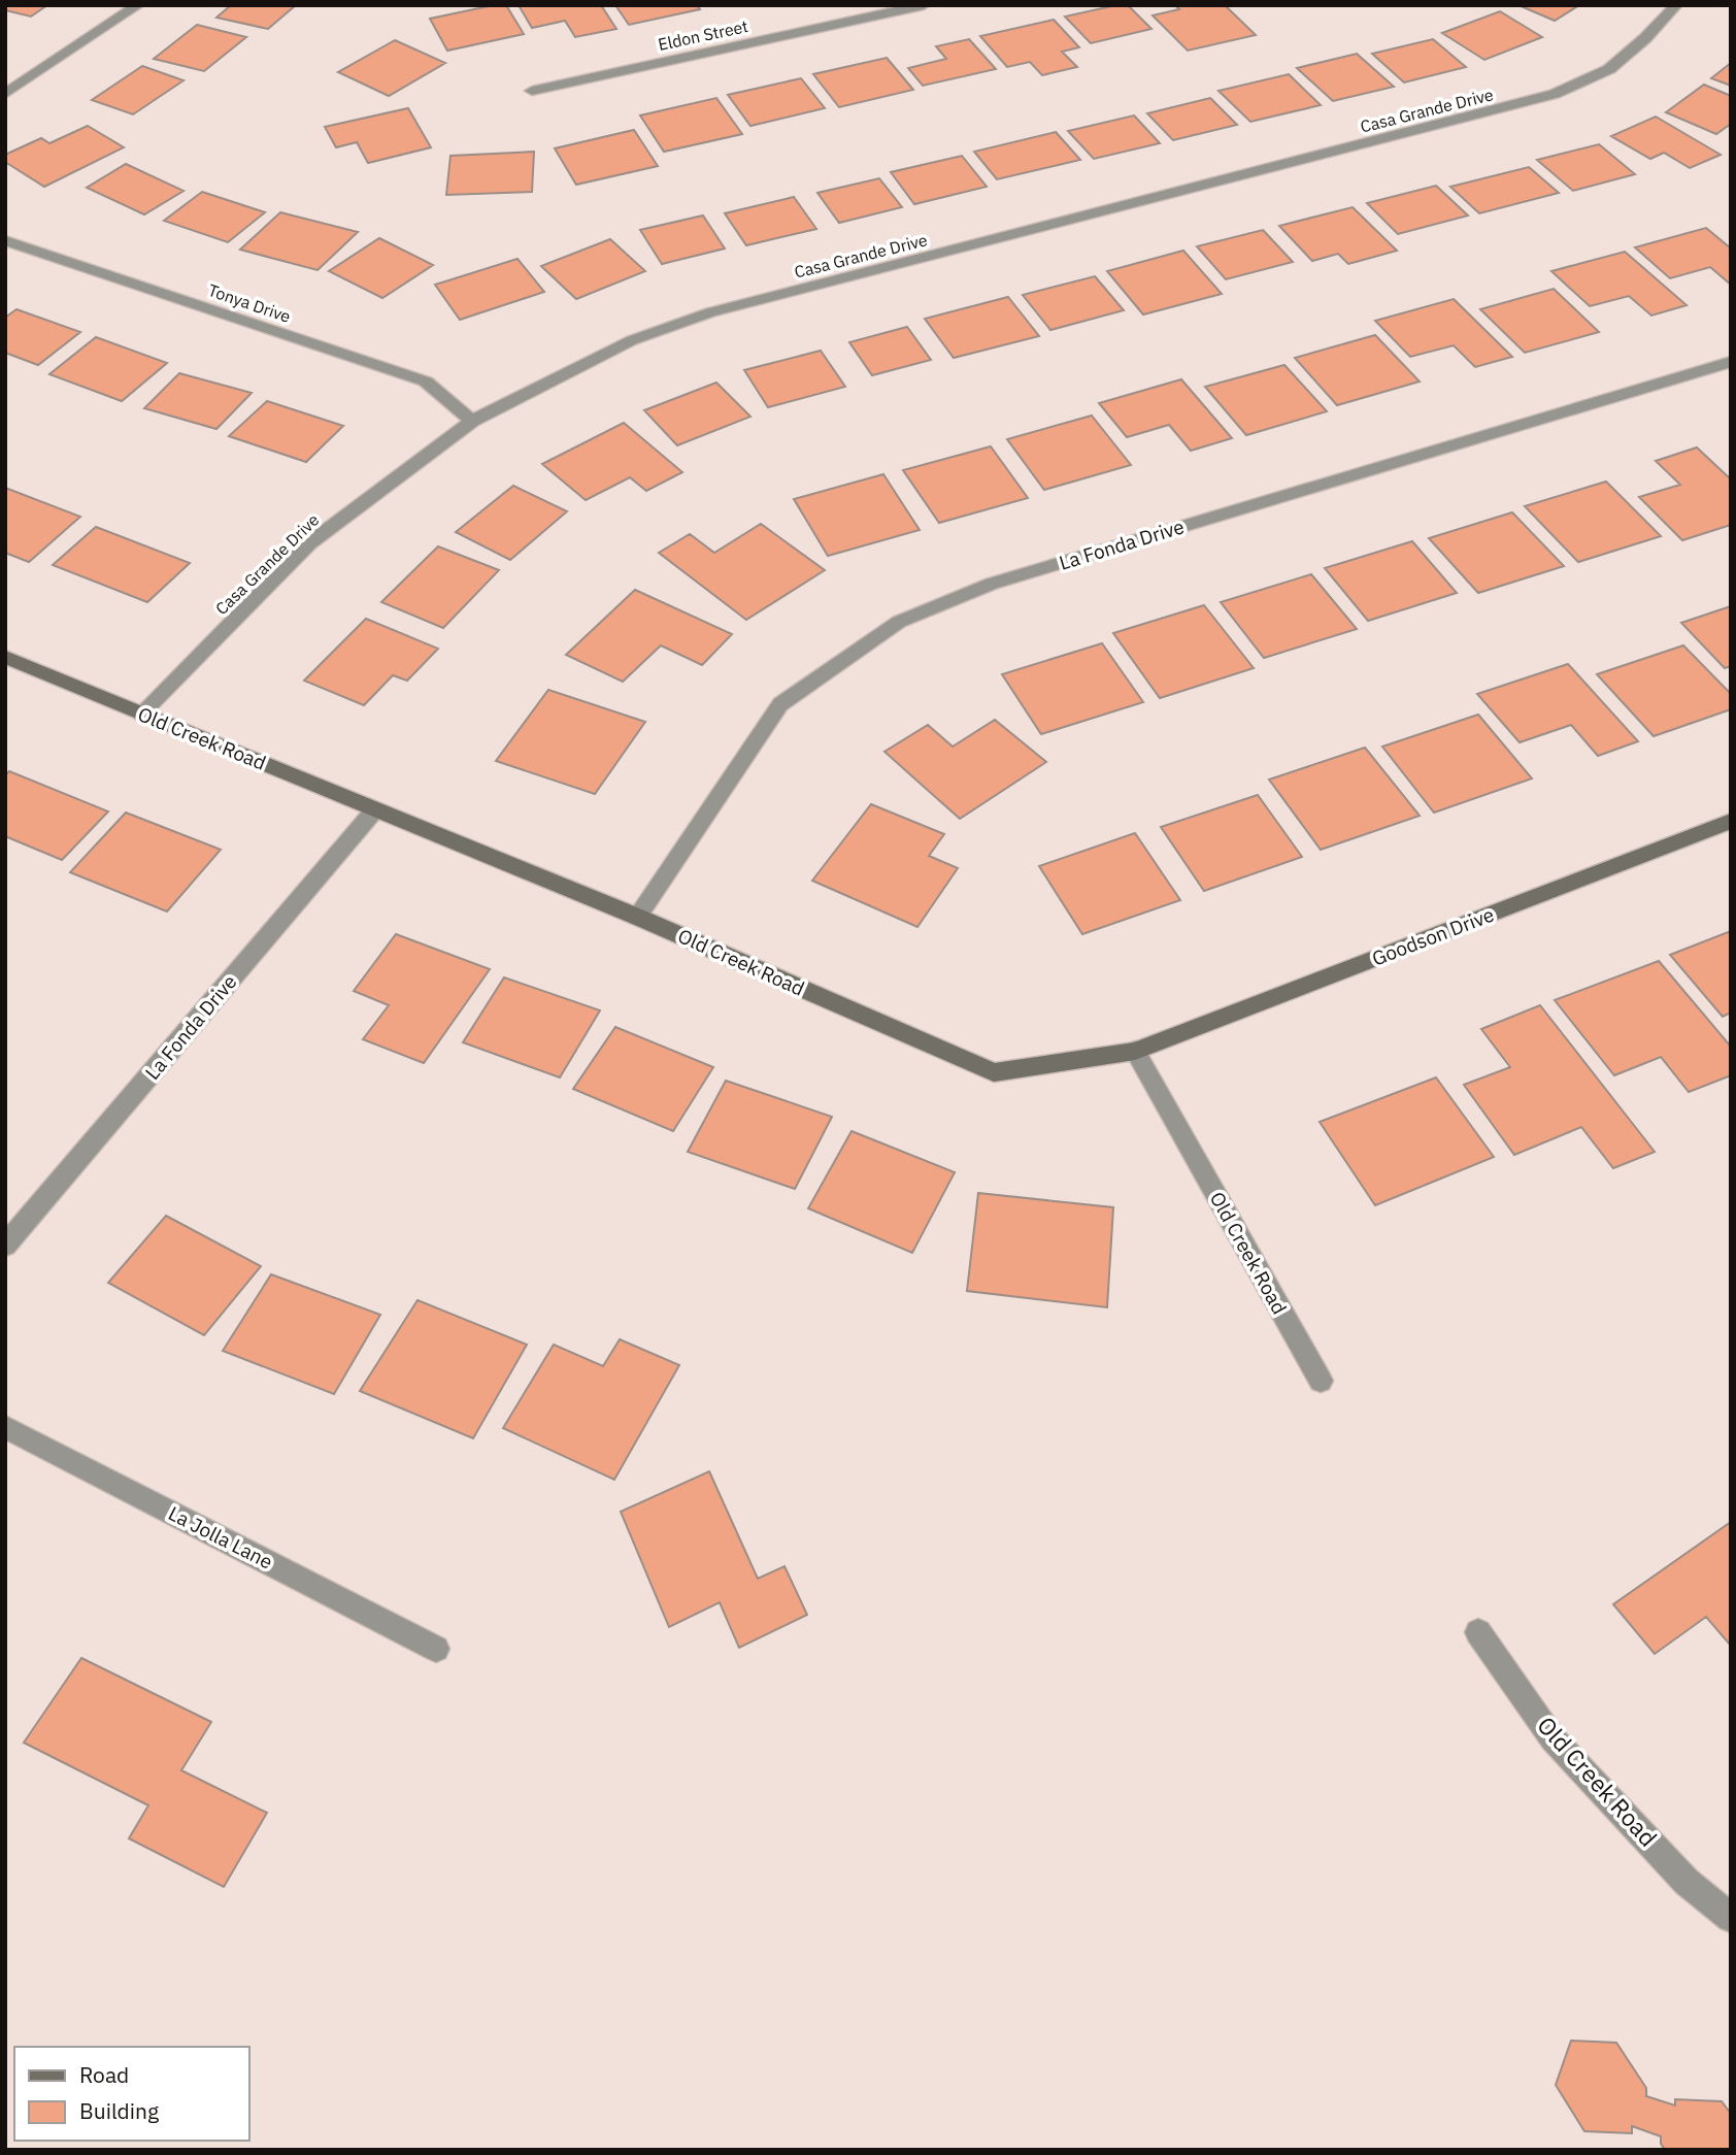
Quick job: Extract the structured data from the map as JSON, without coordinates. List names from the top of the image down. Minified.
{"streets":{"street":["Eldon Street","Casa Grande Drive","Tonya Drive","La Fonda Drive","Old Creek Road","Goodson Drive","La Jolla Lane"]},"crossings":[["Casa Grande Drive","Tonya Drive"],["Casa Grande Drive","Old Creek Road"],["La Fonda Drive","Old Creek Road"],["Old Creek Road","Goodson Drive"]],"legend":["Road","Building"]}
